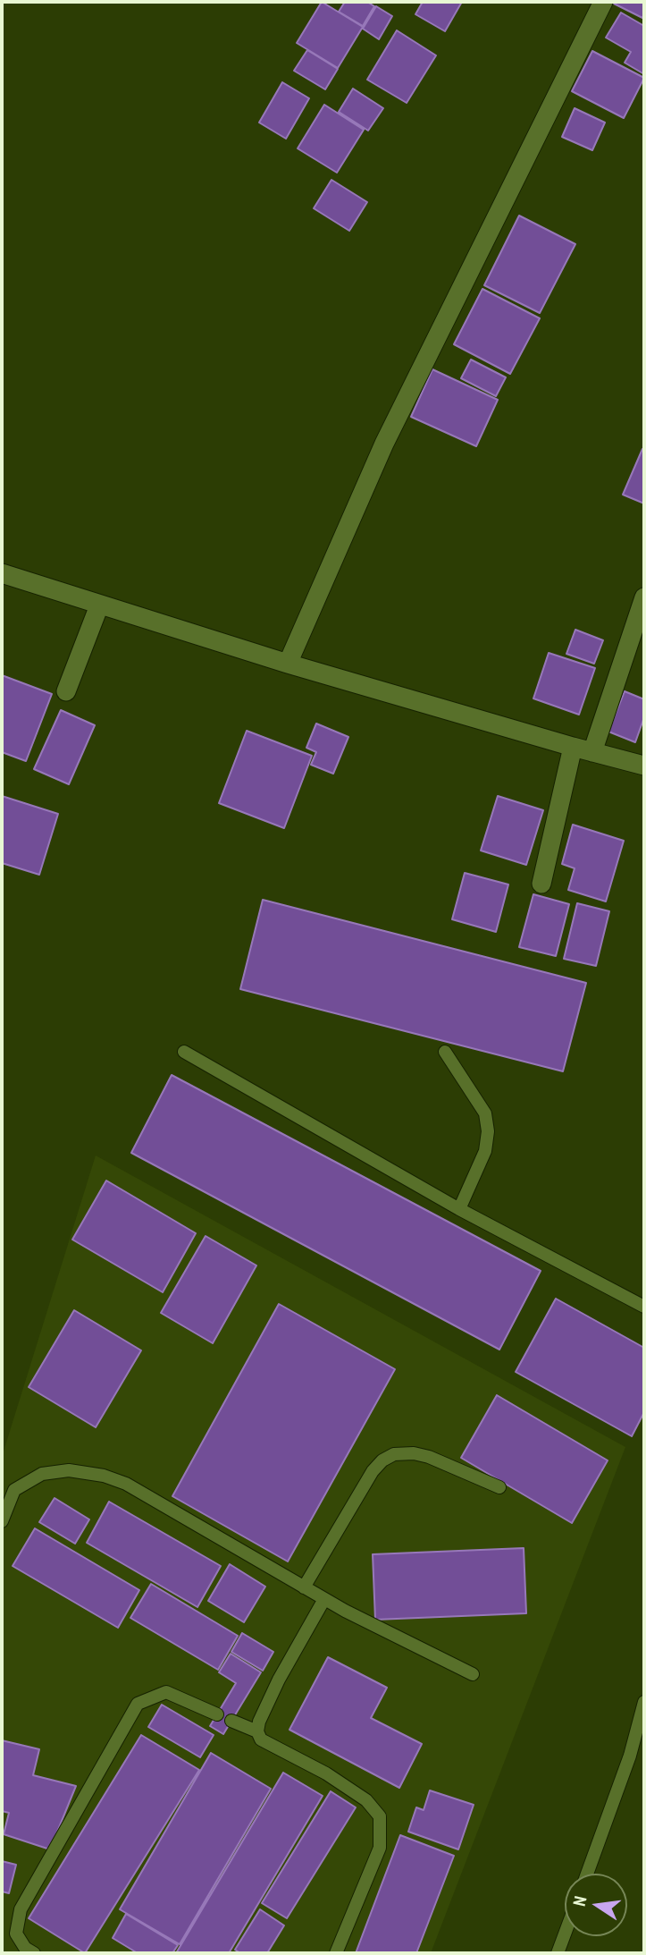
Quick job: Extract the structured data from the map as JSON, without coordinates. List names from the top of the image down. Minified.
{"north":"left"}
